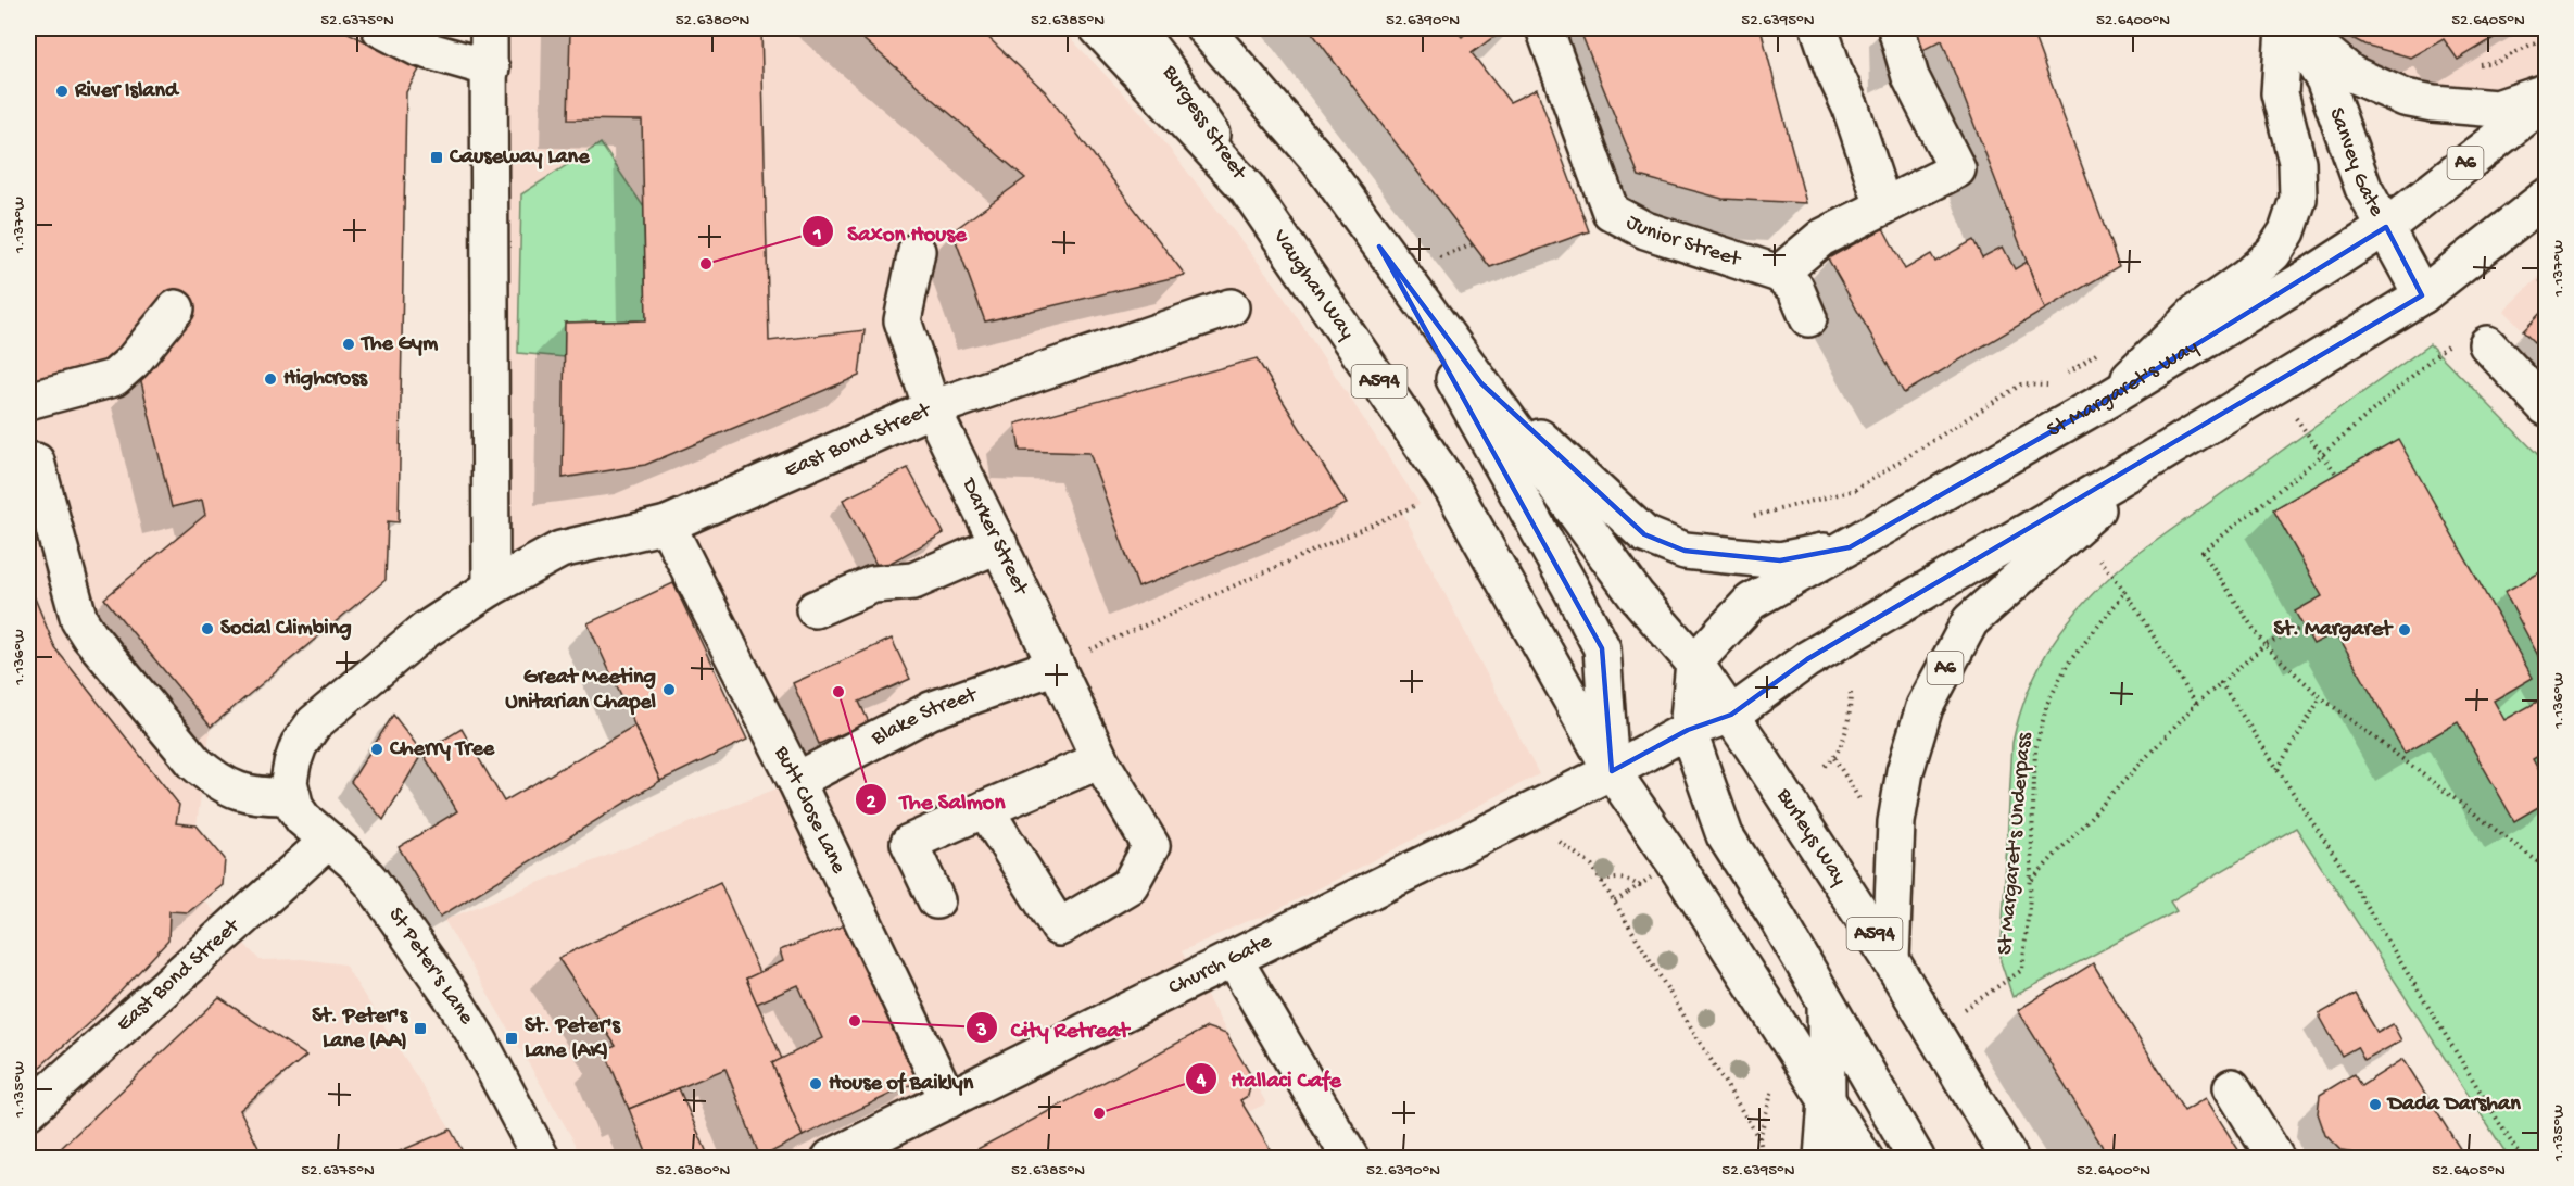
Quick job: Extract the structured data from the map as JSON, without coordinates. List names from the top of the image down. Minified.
{"streets":{"main road":["Burgess Street","Sanvey Gate","A6","Junior Street","Vaughan Way","A594","St Margaret's Way","East Bond Street","Darker Street","Blake Street","Butt Close Lane","Burleys Way","Church Gate","St Peter's Lane"],"path":["St Margaret's Underpass"]},"crossings":[["Burgess Street","Vaughan Way"],["Sanvey Gate","A6"],["Sanvey Gate","St Margaret's Way"],["A6","Burleys Way"],["A6","Church Gate"],["Vaughan Way","A594"],["Vaughan Way","Church Gate"],["A594","Burleys Way"],["A594","Church Gate"],["St Margaret's Way","Burleys Way"],["East Bond Street","Darker Street"],["East Bond Street","Butt Close Lane"],["East Bond Street","St Peter's Lane"],["Darker Street","Blake Street"],["Blake Street","Butt Close Lane"],["Butt Close Lane","Church Gate"],["Burleys Way","St Margaret's Underpass"],["Burleys Way","Church Gate"]],"places":{"other":["River Island","Saxon House","The Gym","Highcross","Social Climbing","St. Margaret","Great Meeting Unitarian Chapel","The Salmon","Cherry Tree","City Retreat","House of Baiklyn","Dada Darshan","Hallaci Cafe"],"transit":["Causeway Lane","St. Peter's Lane (AA)","St. Peter's Lane (AK)"]},"coordinates":["52.6375°N","52.6380°N","52.6385°N","52.6390°N","52.6395°N","52.6400°N","52.6405°N","1.137°W","1.136°W","1.135°W"]}
